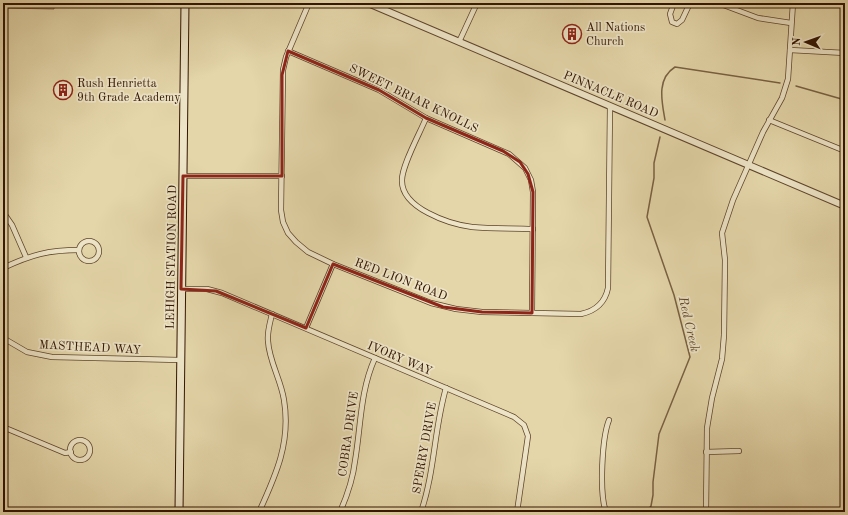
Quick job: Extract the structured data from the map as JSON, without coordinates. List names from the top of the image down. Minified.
{"streets":{"main road":["LEHIGH STATION ROAD"],"street":["PINNACLE ROAD","SWEET BRIAR KNOLLS","RED LION ROAD","MASTHEAD WAY","IVORY WAY","COBRA DRIVE","SPERRY DRIVE"]},"crossings":[["PINNACLE ROAD","RED LION ROAD"],["SWEET BRIAR KNOLLS","RED LION ROAD"],["LEHIGH STATION ROAD","MASTHEAD WAY"],["LEHIGH STATION ROAD","IVORY WAY"],["IVORY WAY","COBRA DRIVE"],["IVORY WAY","SPERRY DRIVE"]],"water":["Red Creek"],"places":{"building":["All Nations Church","Rush Henrietta 9th Grade Academy"]},"north":"left"}
